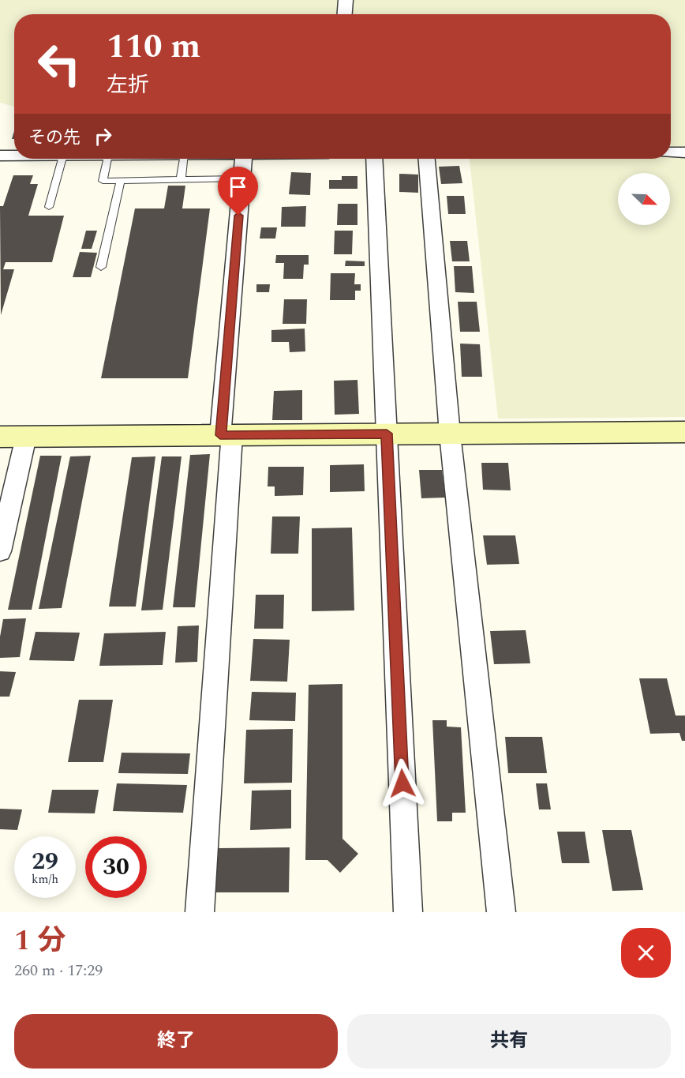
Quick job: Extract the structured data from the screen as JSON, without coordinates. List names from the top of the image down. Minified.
{"north":"bottom right","page":{"turn":["110 m","左折"],"then":"その先","speed":"29 km/h","limit":"30","heading":["1 分","260 m · 17:29"],"buttons":["終了","共有"]}}
